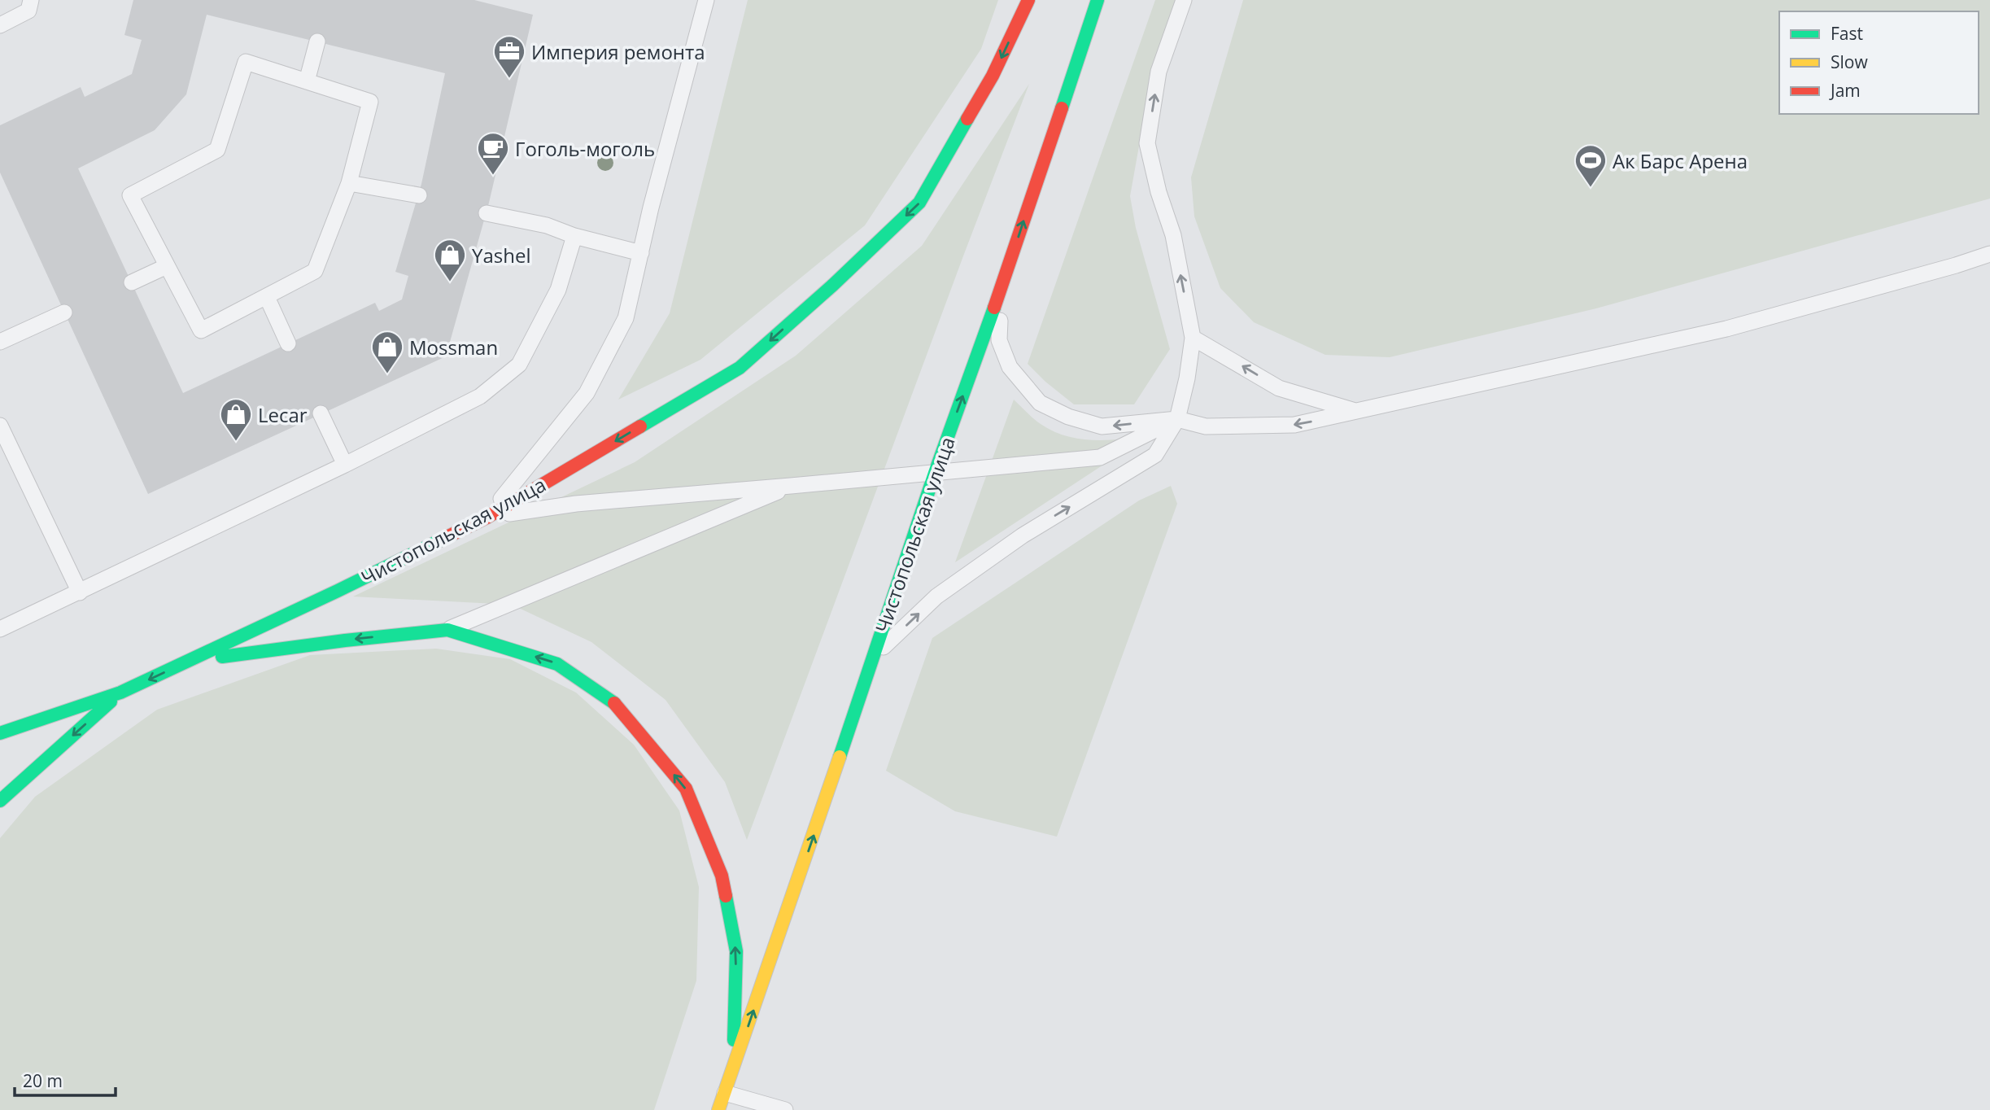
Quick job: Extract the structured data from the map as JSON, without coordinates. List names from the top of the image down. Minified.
{"streets":{"main road":["Чистопольская улица"]},"places":{"office":["Империя ремонта"],"cafe":["Гоголь-моголь"],"sports":["Ак Барс Арена"],"shop":["Yashel","Mossman","Lecar"]},"legend":["Fast","Slow","Jam"],"scale_bar":"20 m"}
